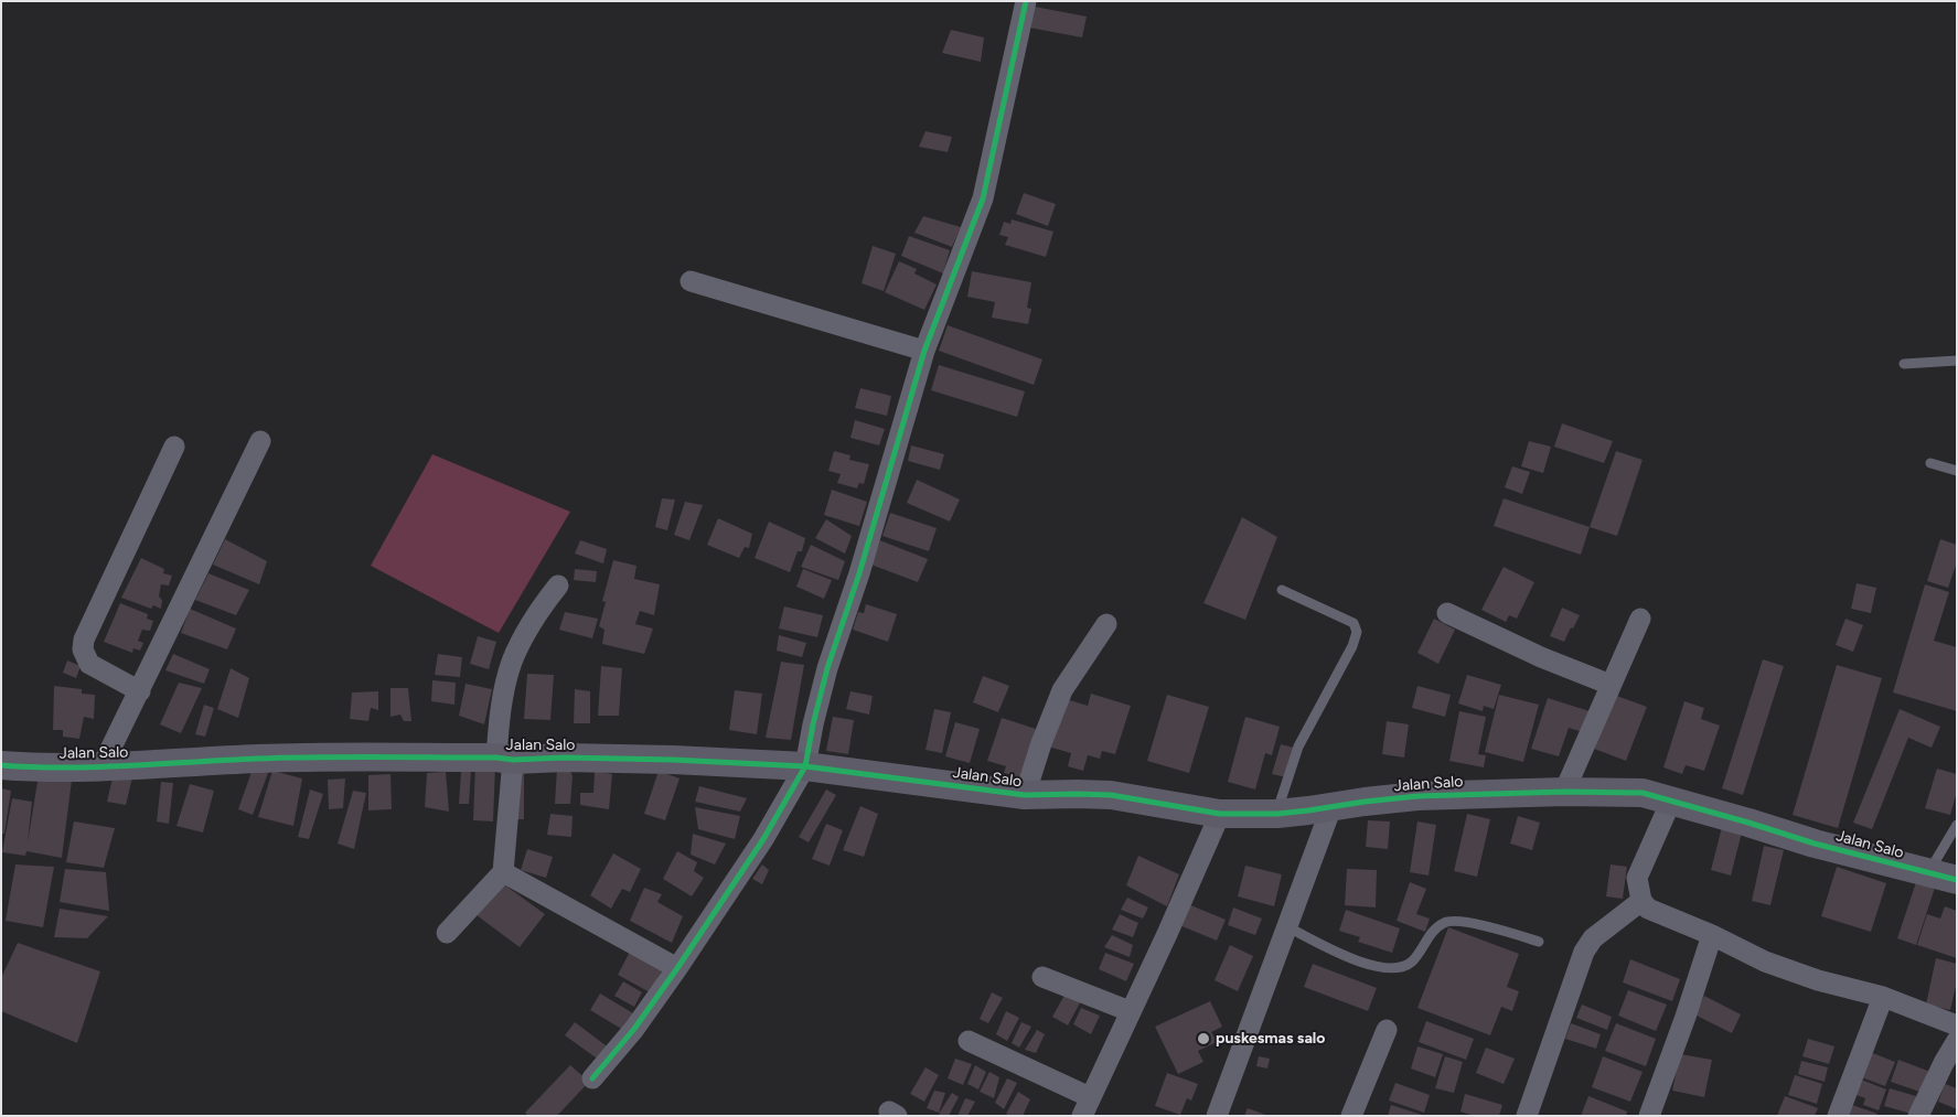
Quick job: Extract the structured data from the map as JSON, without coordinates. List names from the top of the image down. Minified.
{"streets":{"street":["Jalan Salo"]},"places":["puskesmas salo"]}
